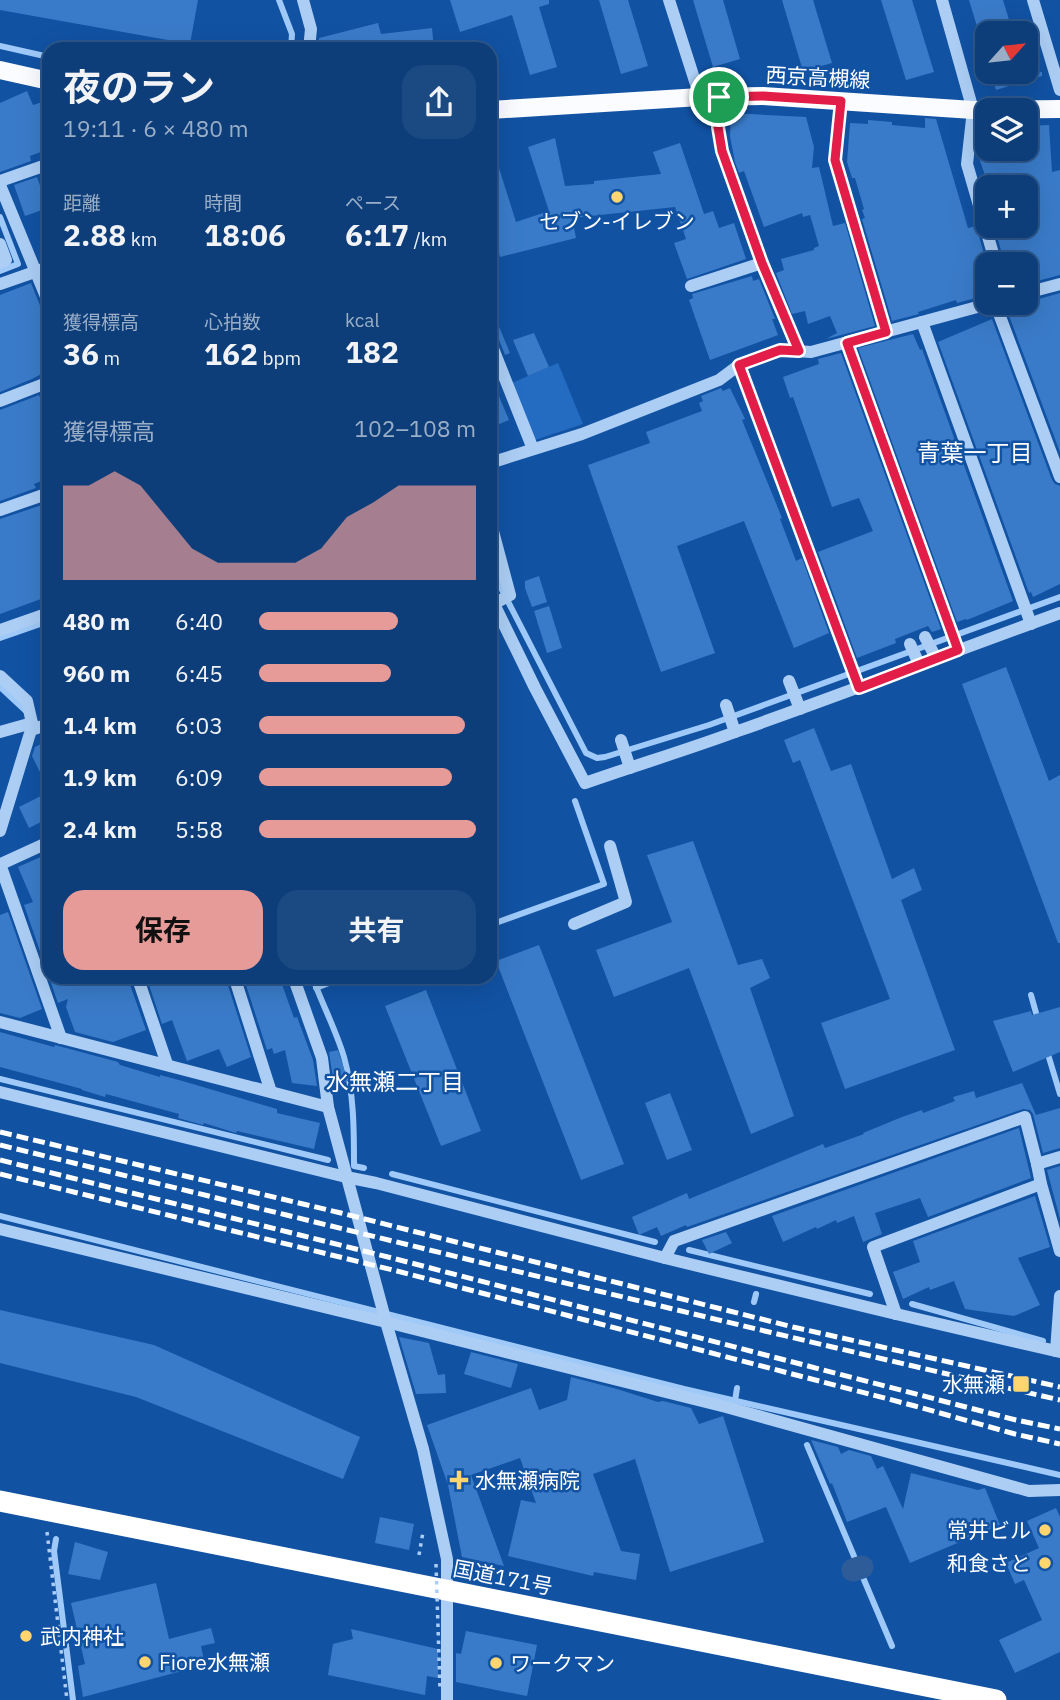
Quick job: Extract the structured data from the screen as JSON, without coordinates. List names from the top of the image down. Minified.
{"streets":{"highway":["国道171号"],"main road":["西京高槻線"]},"districts":["青葉一丁目","水無瀬二丁目"],"places":{"other":["セブン-イレブン","常井ビル","和食さと","武内神社","Fiore水無瀬","ワークマン"],"transit":["水無瀬"],"health":["水無瀬病院"]},"north":"top right","page":{"map_buttons":["+","−"],"heading":["夜のラン","19:11 · 6 × 480 m"],"stats":[["距離","2.88 km"],["時間","18:06"],["ペース","6:17 /km"],["獲得標高","36 m"],["心拍数","162 bpm"],["kcal","182"]],"chart":["獲得標高","102–108 m"],"list":[{"name":"480 m","note":"6:40"},{"name":"960 m","note":"6:45"},{"name":"1.4 km","note":"6:03"},{"name":"1.9 km","note":"6:09"},{"name":"2.4 km","note":"5:58"}],"buttons":["保存","共有"]}}
